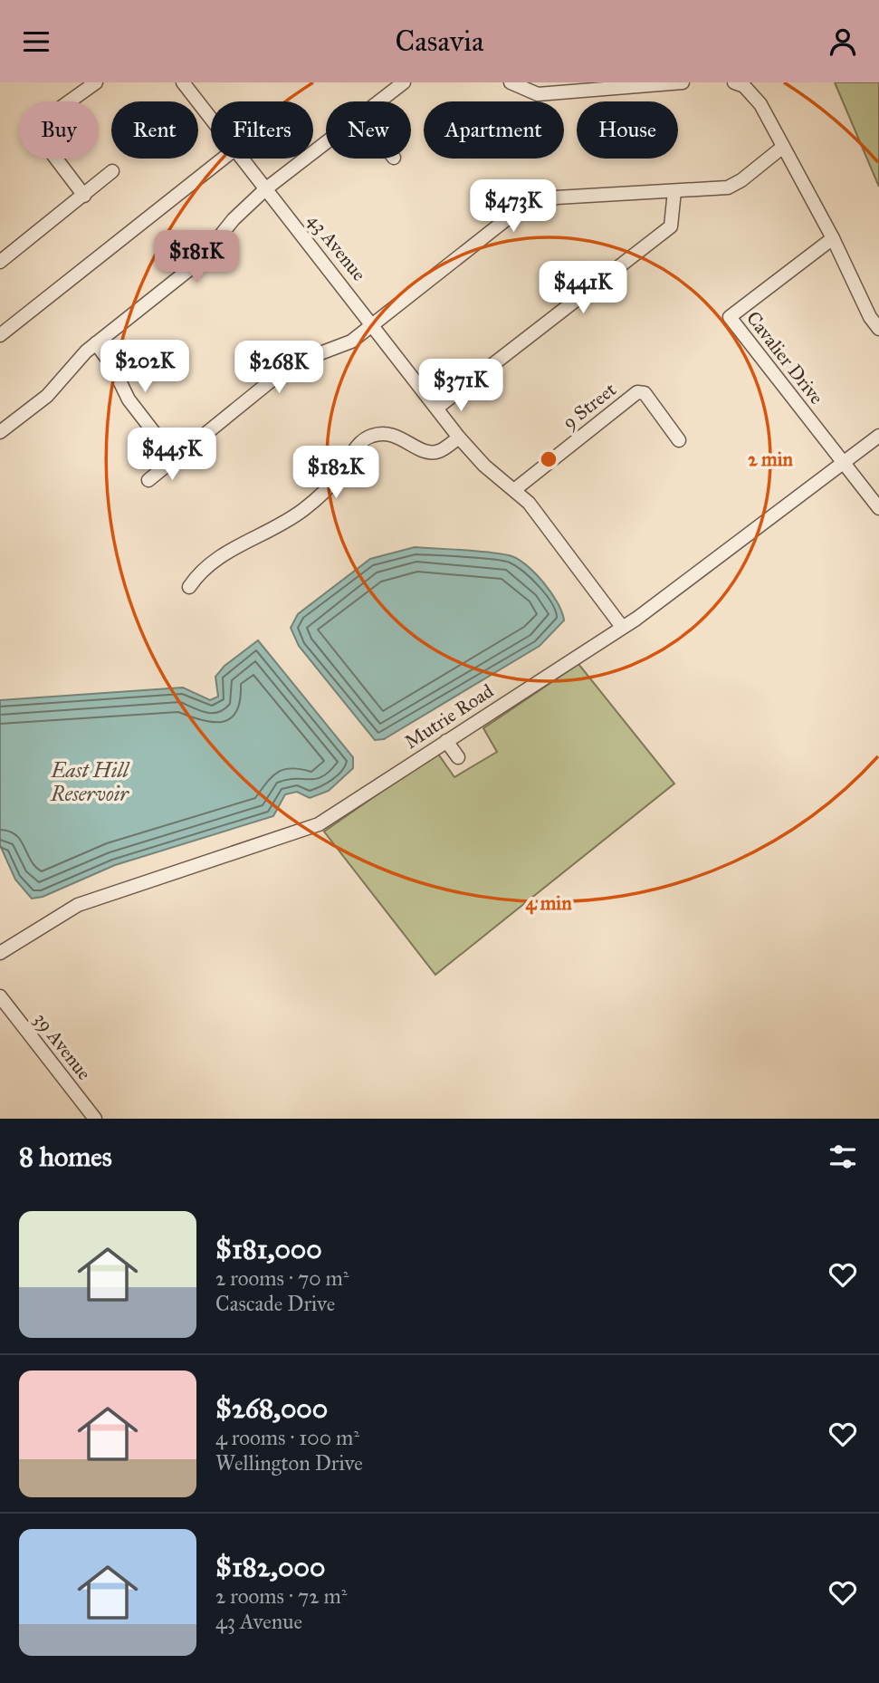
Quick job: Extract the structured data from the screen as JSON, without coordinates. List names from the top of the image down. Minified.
{"streets":{"street":["43 Avenue","Cavalier Drive","9 Street","Mutrie Road","39 Avenue"]},"crossings":[["43 Avenue","9 Street"],["43 Avenue","Mutrie Road"],["Cavalier Drive","Mutrie Road"]],"water":["East Hill Reservoir"],"page":{"header":"Casavia","chip":["Buy","Rent","Filters","New","Apartment","House"],"price":["$473K","$181K","$441K","$202K","$268K","$371K","$445K","$182K"],"heading":"8 homes","list":[{"name":"$181,000","note":"2 rooms · 70 m² · Cascade Drive"},{"name":"$268,000","note":"4 rooms · 100 m² · Wellington Drive"},{"name":"$182,000","note":"2 rooms · 72 m² · 43 Avenue"}]},"rings":["2 min","4 min"]}
